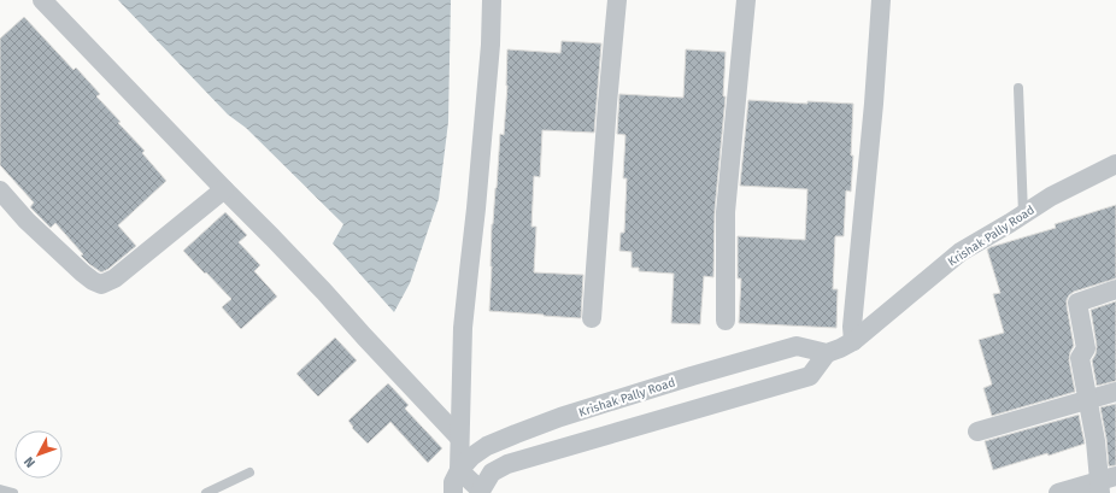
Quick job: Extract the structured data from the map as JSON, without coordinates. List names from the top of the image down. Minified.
{"streets":{"street":["Krishak Pally Road"]},"north":"bottom left"}
